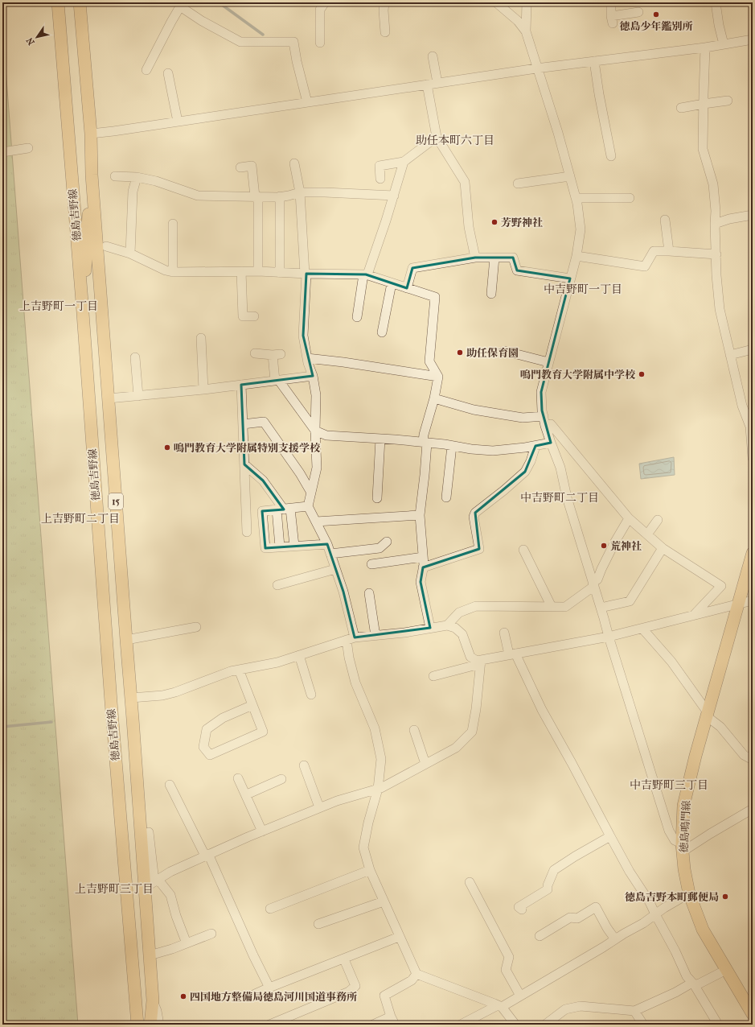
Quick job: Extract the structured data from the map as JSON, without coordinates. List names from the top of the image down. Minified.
{"streets":{"main road":["徳島吉野線","15","徳島鳴門線"]},"districts":["助任本町六丁目","中吉野町一丁目","上吉野町一丁目","中吉野町二丁目","上吉野町二丁目","中吉野町三丁目","上吉野町三丁目"],"places":["徳島少年鑑別所","芳野神社","助任保育園","鳴門教育大学附属中学校","鳴門教育大学附属特別支援学校","荒神社","徳島吉野本町郵便局","四国地方整備局徳島河川国道事務所"],"north":"bottom left"}
